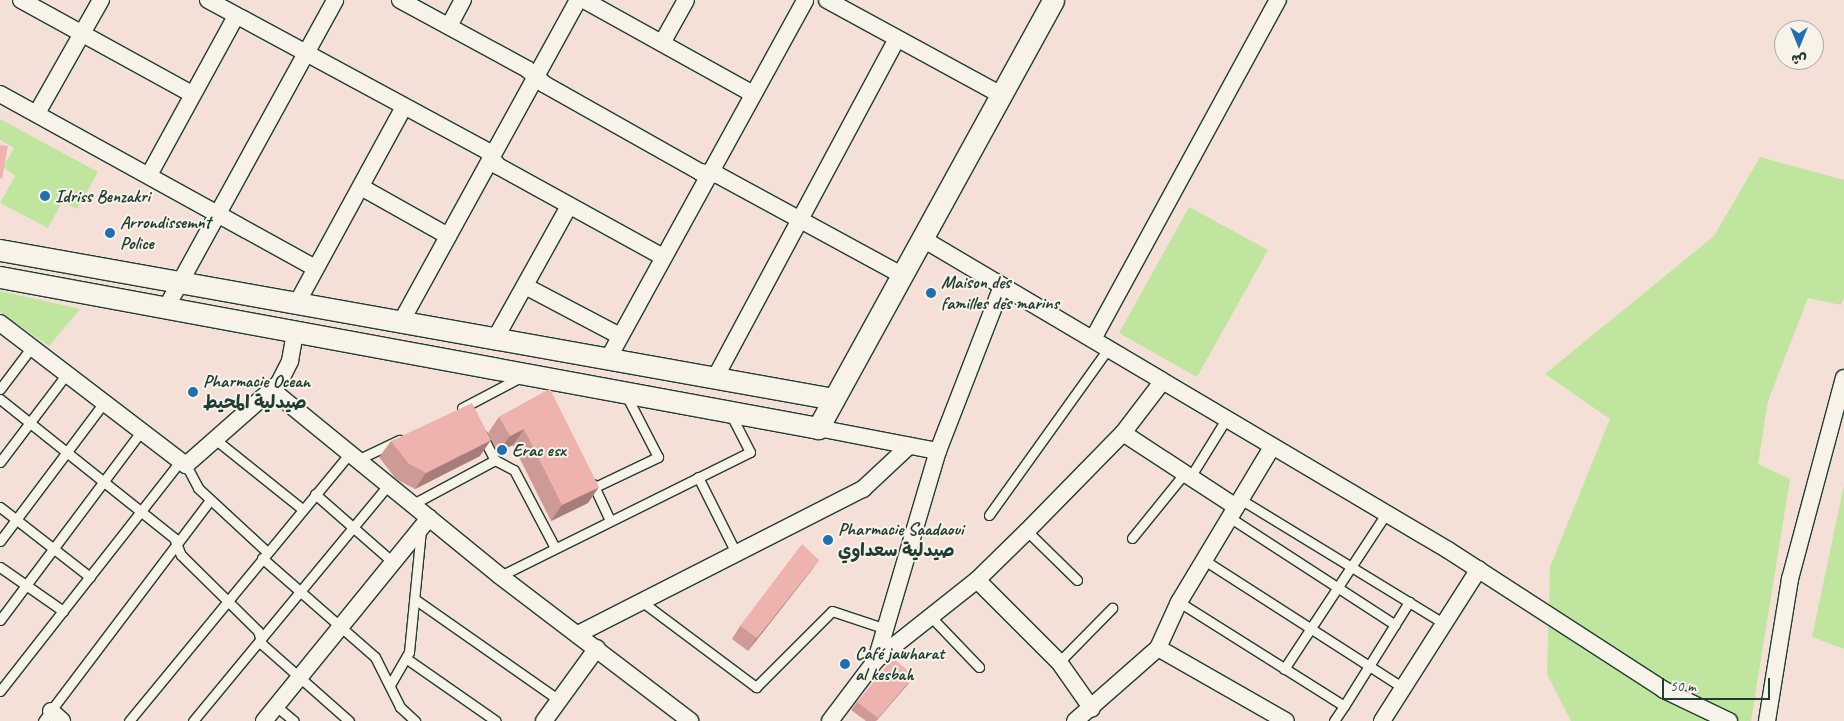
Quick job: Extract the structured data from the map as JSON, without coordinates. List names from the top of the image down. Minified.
{"places":["Idriss Benzakri","Arrondissemnt Police","Maison des familles des marins","Pharmacie Ocean صيدلية المحيط","Erac esx","Pharmacie Saadaoui صيدلية سعداوي","Café jawharat al kesbah"],"scale_bar":"50 m","north":"bottom"}
